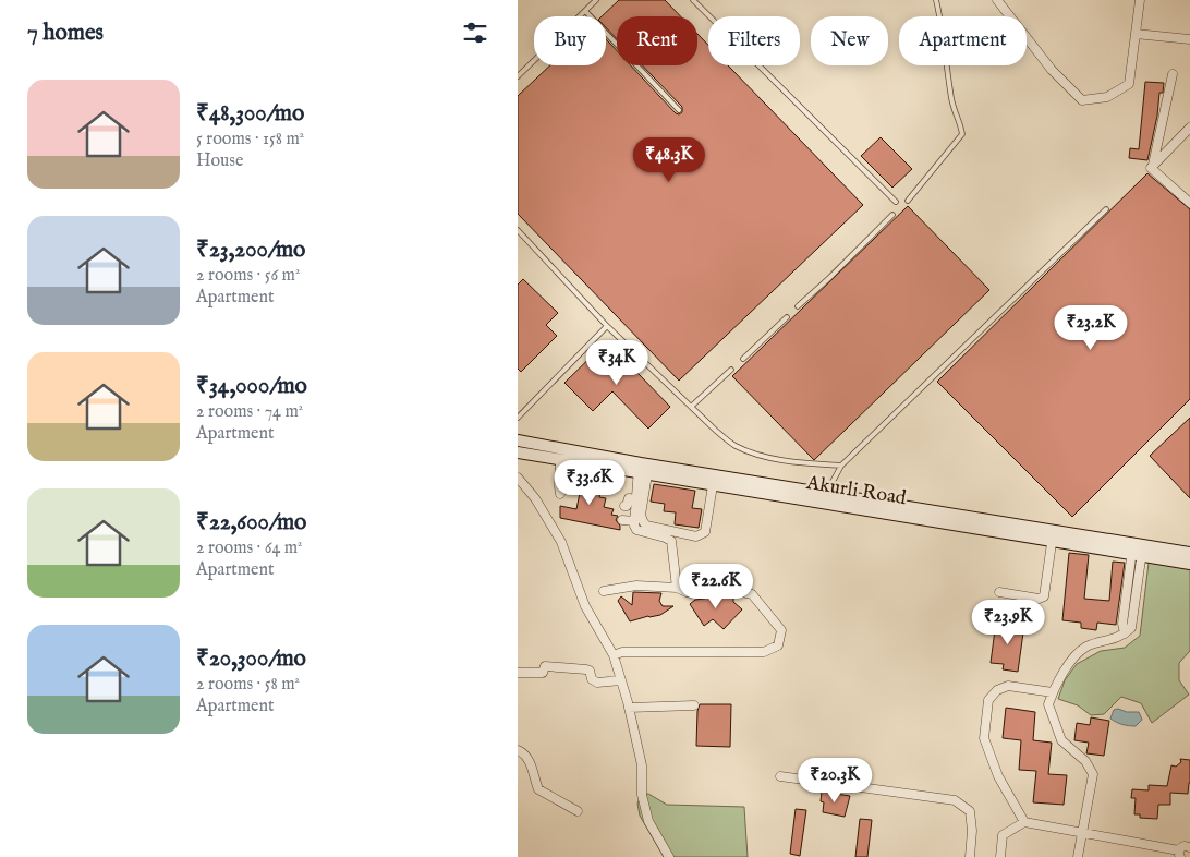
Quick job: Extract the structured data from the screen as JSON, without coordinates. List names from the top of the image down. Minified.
{"streets":{"street":["Akurli Road"]},"page":{"heading":"7 homes","chip":["Buy","Rent","Filters","New","Apartment"],"list":[{"name":"₹48,300/mo","note":"5 rooms · 158 m² · House"},{"name":"₹23,200/mo","note":"2 rooms · 56 m² · Apartment"},{"name":"₹34,000/mo","note":"2 rooms · 74 m² · Apartment"},{"name":"₹22,600/mo","note":"2 rooms · 64 m² · Apartment"},{"name":"₹20,300/mo","note":"2 rooms · 58 m² · Apartment"}],"price":["₹48.3K","₹23.2K","₹34K","₹33.6K","₹22.6K","₹23.9K","₹20.3K"]}}
